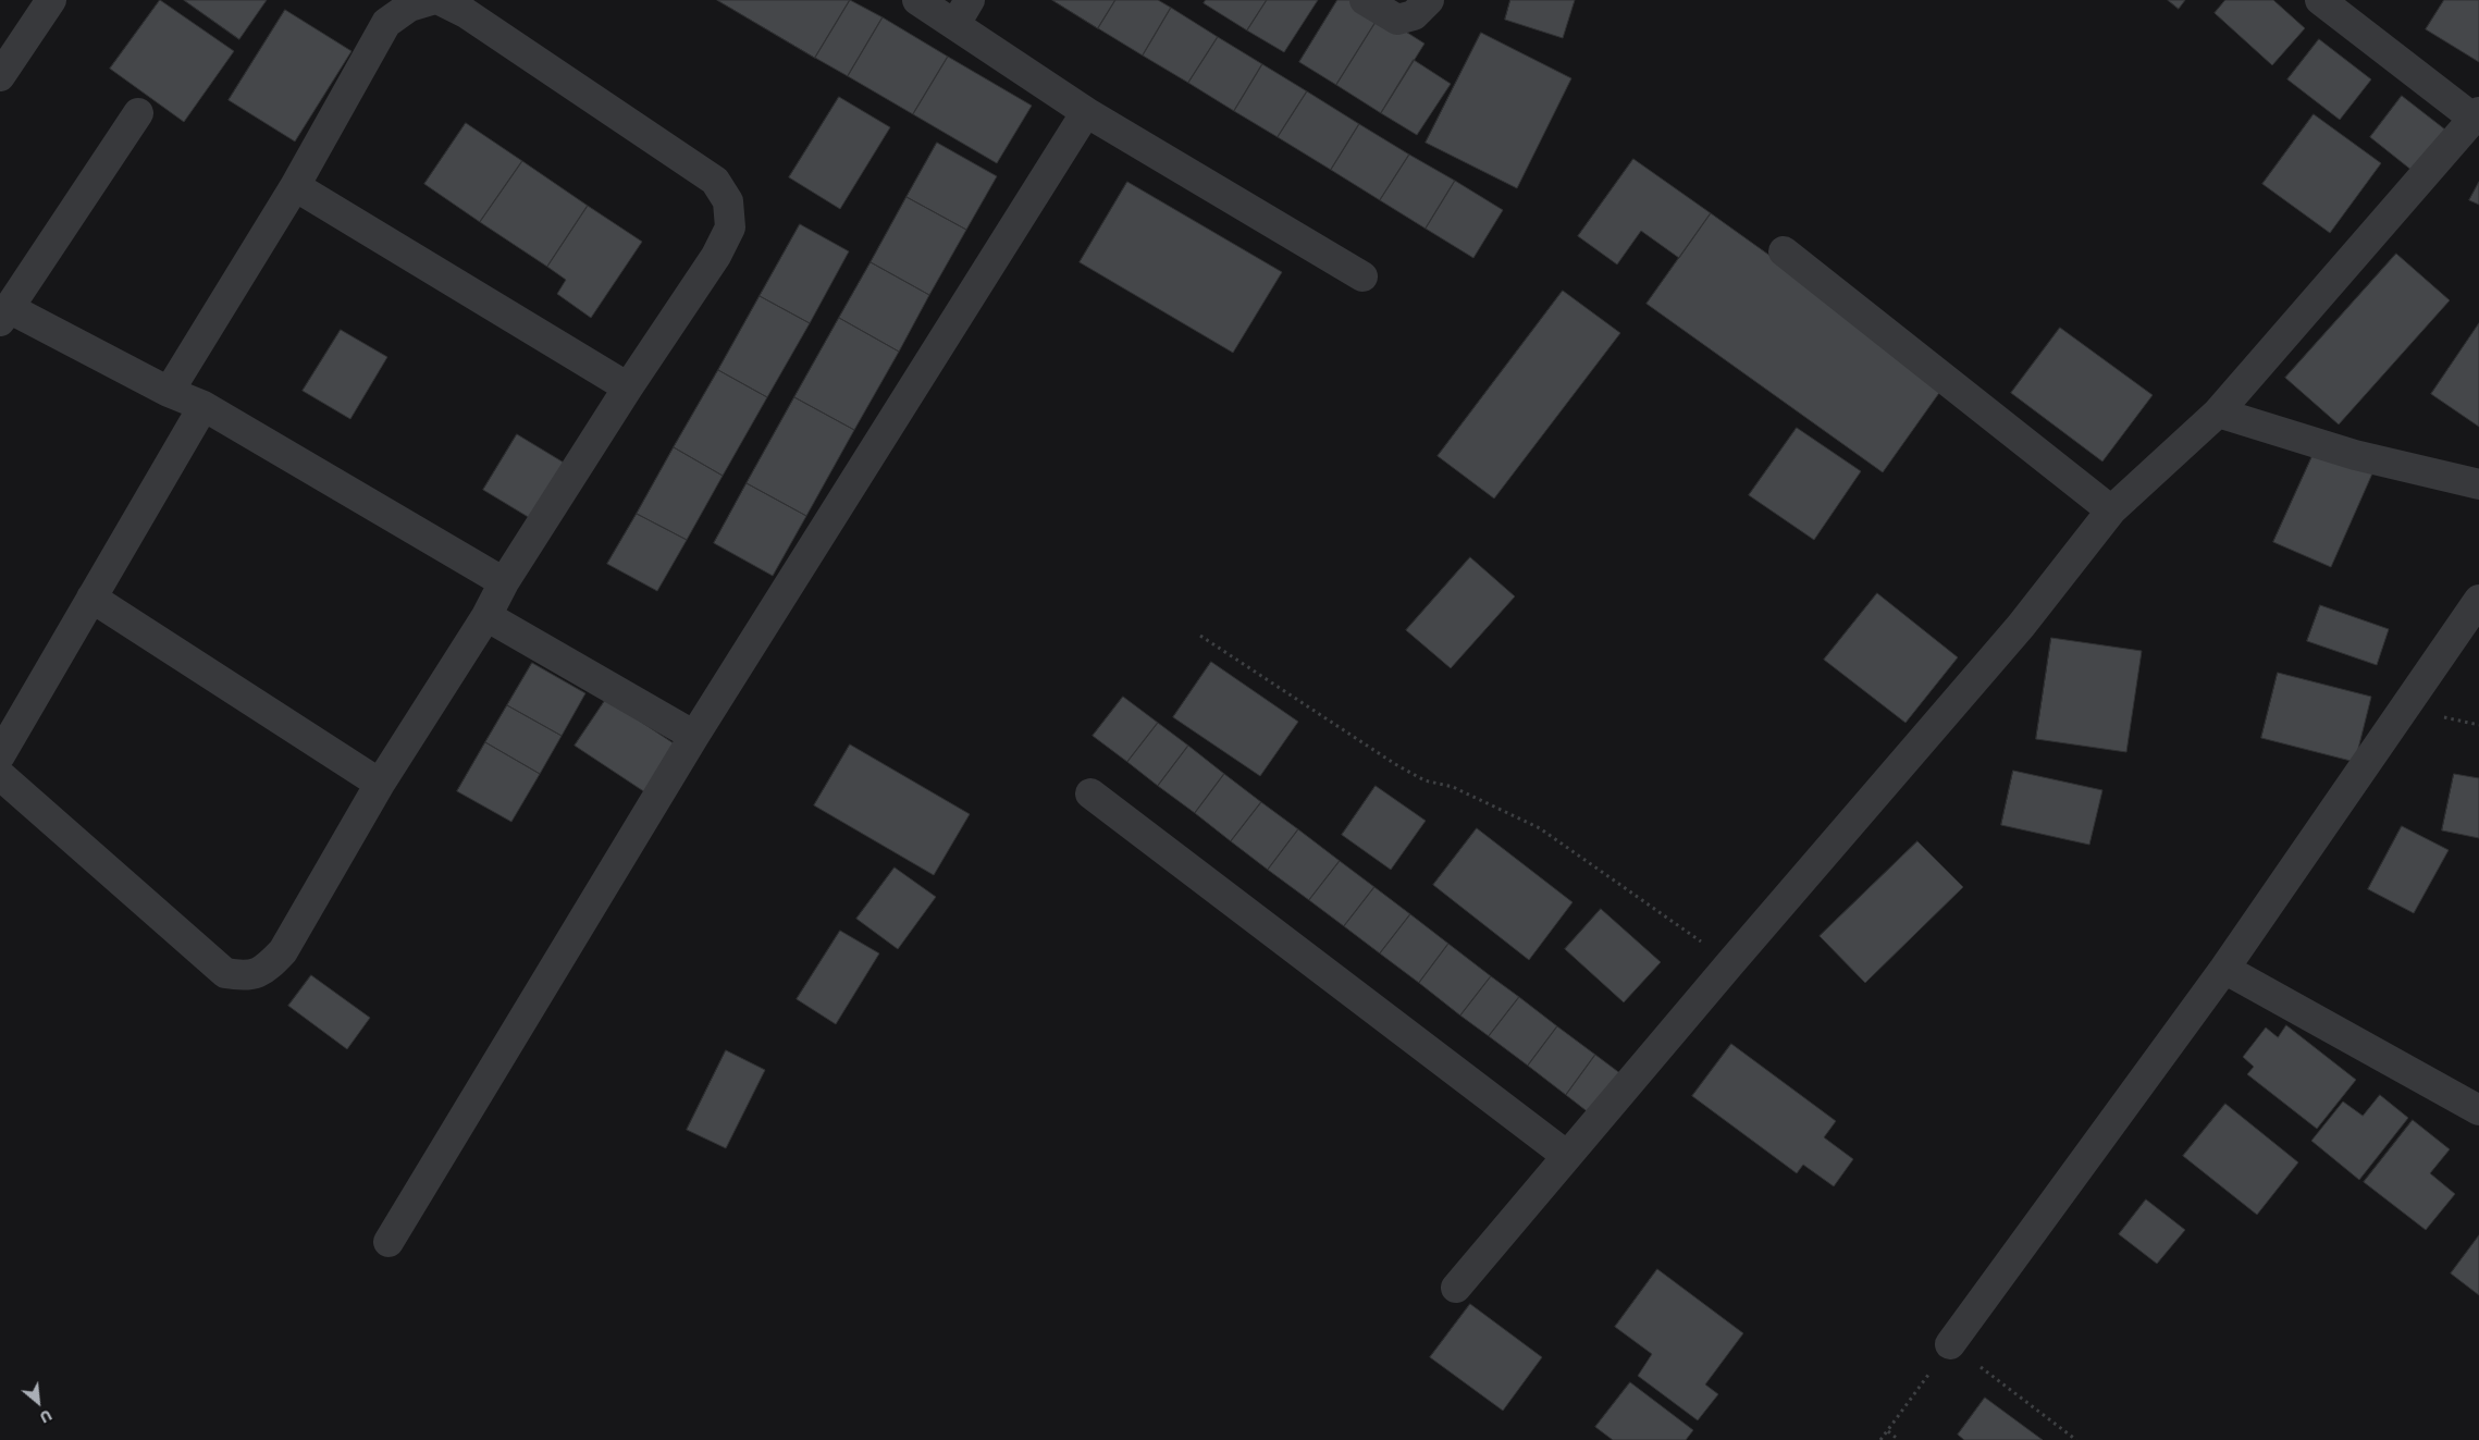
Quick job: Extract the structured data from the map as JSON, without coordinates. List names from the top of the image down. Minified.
{"north":"bottom right"}
